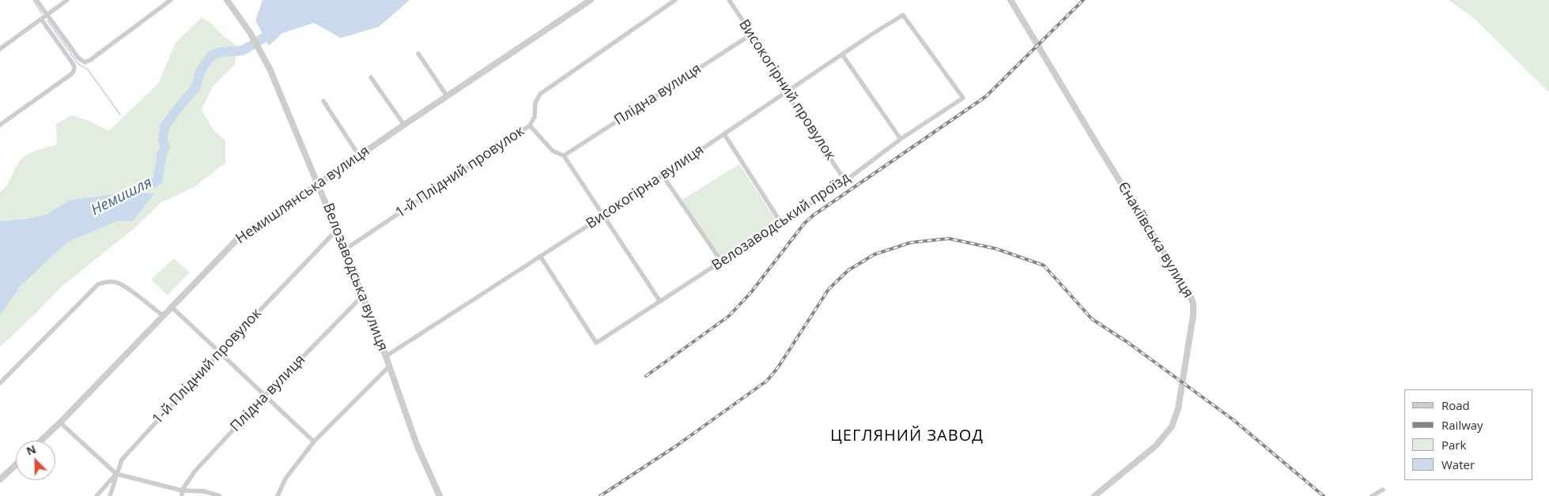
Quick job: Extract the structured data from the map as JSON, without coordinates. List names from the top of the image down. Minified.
{"streets":{"street":["Високогірний провулок","Плідна вулиця","1-й Плідний провулок","Високогірна вулиця","Немишлянська вулиця","Велозаводський проїзд","Єнакіївська вулиця","Велозаводська вулиця"]},"crossings":[["Високогірний провулок","Плідна вулиця"],["Високогірний провулок","Високогірна вулиця"],["Високогірний провулок","Велозаводський проїзд"],["Плідна вулиця","Велозаводська вулиця"],["1-й Плідний провулок","Велозаводська вулиця"],["Високогірна вулиця","Велозаводський проїзд"],["Високогірна вулиця","Велозаводська вулиця"],["Немишлянська вулиця","Велозаводська вулиця"]],"districts":["ЦЕГЛЯНИЙ ЗАВОД"],"water":["Немишля"],"legend":["Road","Railway","Park","Water"],"north":"top left"}
